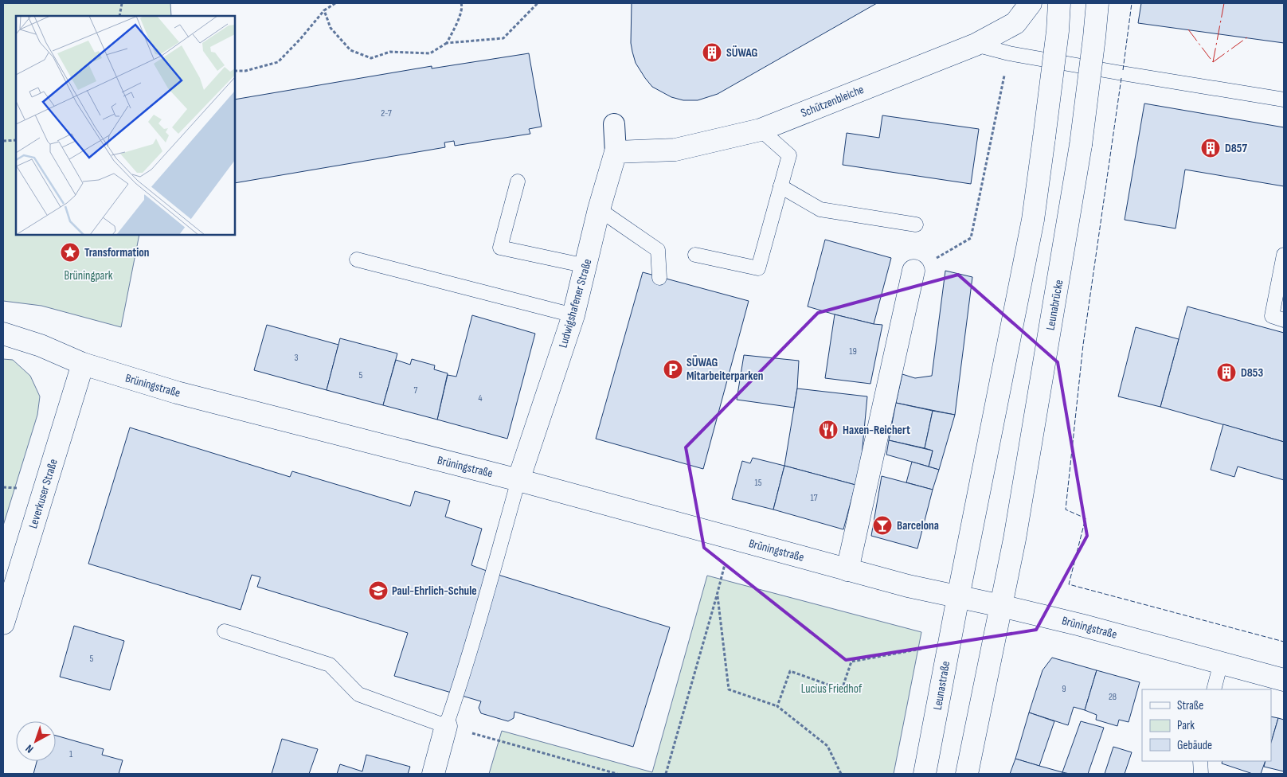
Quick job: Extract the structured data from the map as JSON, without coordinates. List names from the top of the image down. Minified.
{"streets":{"street":["Schützenbleiche","Ludwigshafener Straße","Leunabrücke","Brüningstraße","Leverkuser Straße","Leunastraße"]},"crossings":[["Schützenbleiche","Ludwigshafener Straße"],["Ludwigshafener Straße","Brüningstraße"],["Leunabrücke","Brüningstraße"],["Brüningstraße","Leverkuser Straße"],["Brüningstraße","Leunastraße"]],"parks":["Brüningpark","Lucius Friedhof"],"places":{"building":["SÜWAG","D857","D853"],"place":["Transformation"],"parking":["SÜWAG Mitarbeiterparken"],"restaurant":["Haxen-Reichert"],"bar":["Barcelona"],"school or university":["Paul-Ehrlich-Schule"]},"house_numbers":["2-7","19","3","5","7","4","15","17","5","9","28","1"],"legend":["Straße","Park","Gebäude"],"north":"bottom left"}
